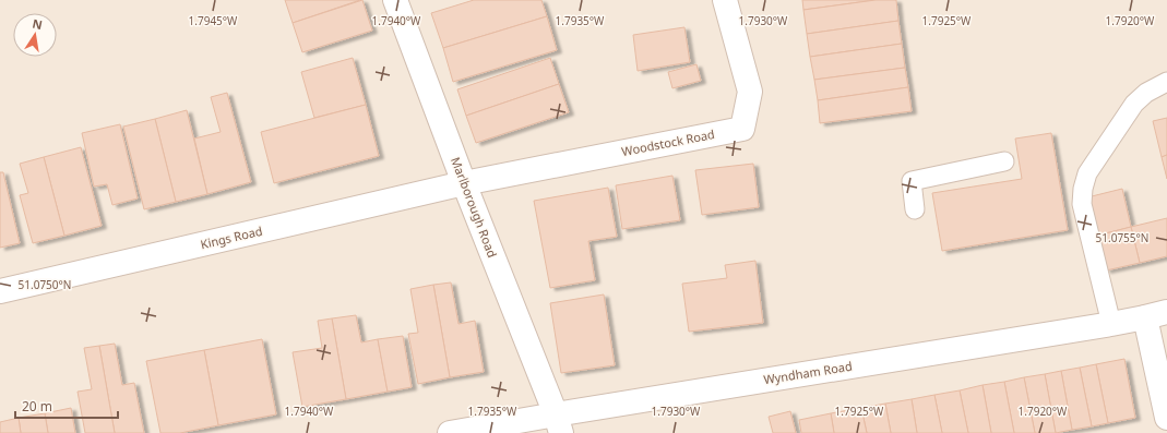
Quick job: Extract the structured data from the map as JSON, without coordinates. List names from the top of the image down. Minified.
{"streets":{"street":["Woodstock Road","Marlborough Road","Kings Road","Wyndham Road"]},"crossings":[["Woodstock Road","Marlborough Road"],["Woodstock Road","Kings Road"],["Marlborough Road","Kings Road"],["Marlborough Road","Wyndham Road"]],"scale_bar":"20 m","north":"top","coordinates":["1.7945°W","1.7940°W","1.7935°W","1.7930°W","1.7925°W","1.7920°W","51.0755°N","51.0750°N"]}
